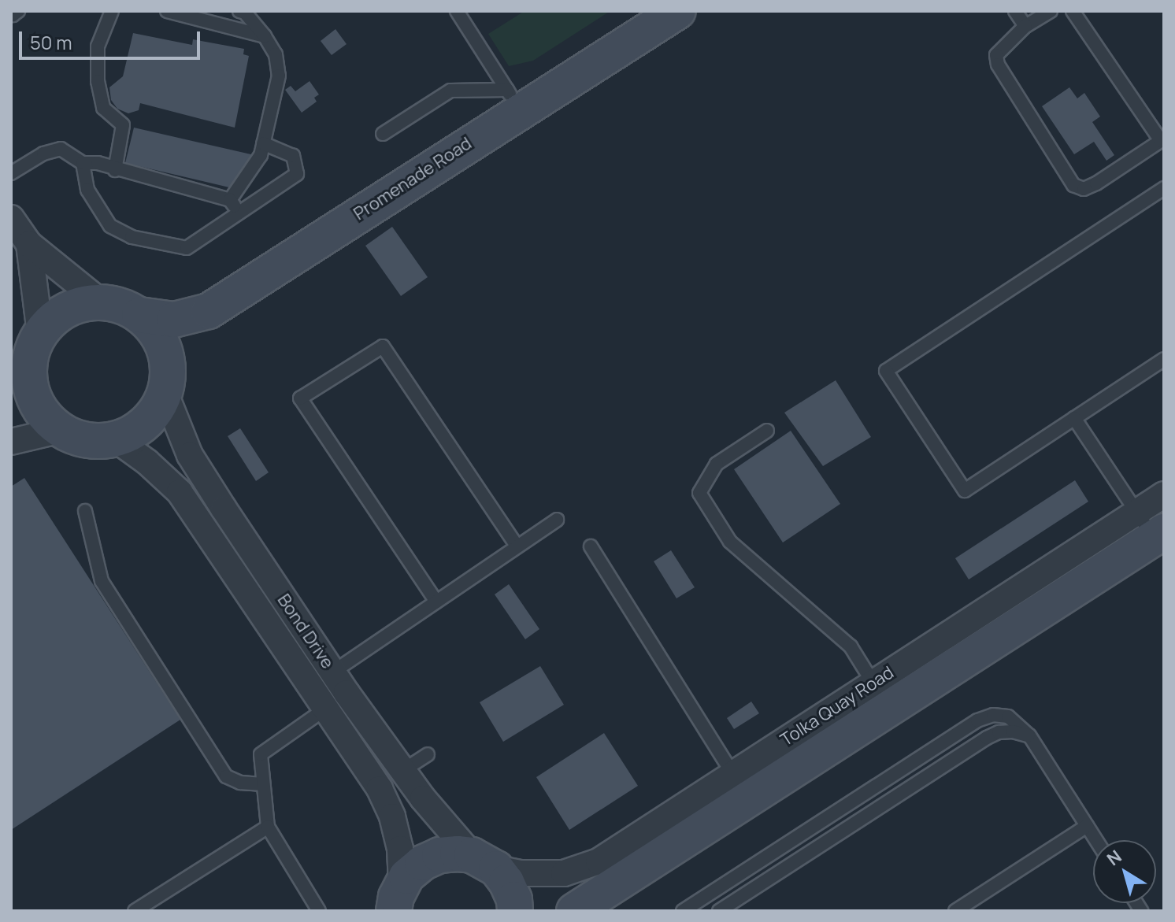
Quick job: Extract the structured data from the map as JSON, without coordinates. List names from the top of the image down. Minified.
{"streets":{"street":["Promenade Road","Bond Drive","Tolka Quay Road"]},"crossings":[["Promenade Road","Bond Drive"],["Bond Drive","Tolka Quay Road"]],"scale_bar":"50 m","north":"top left"}
